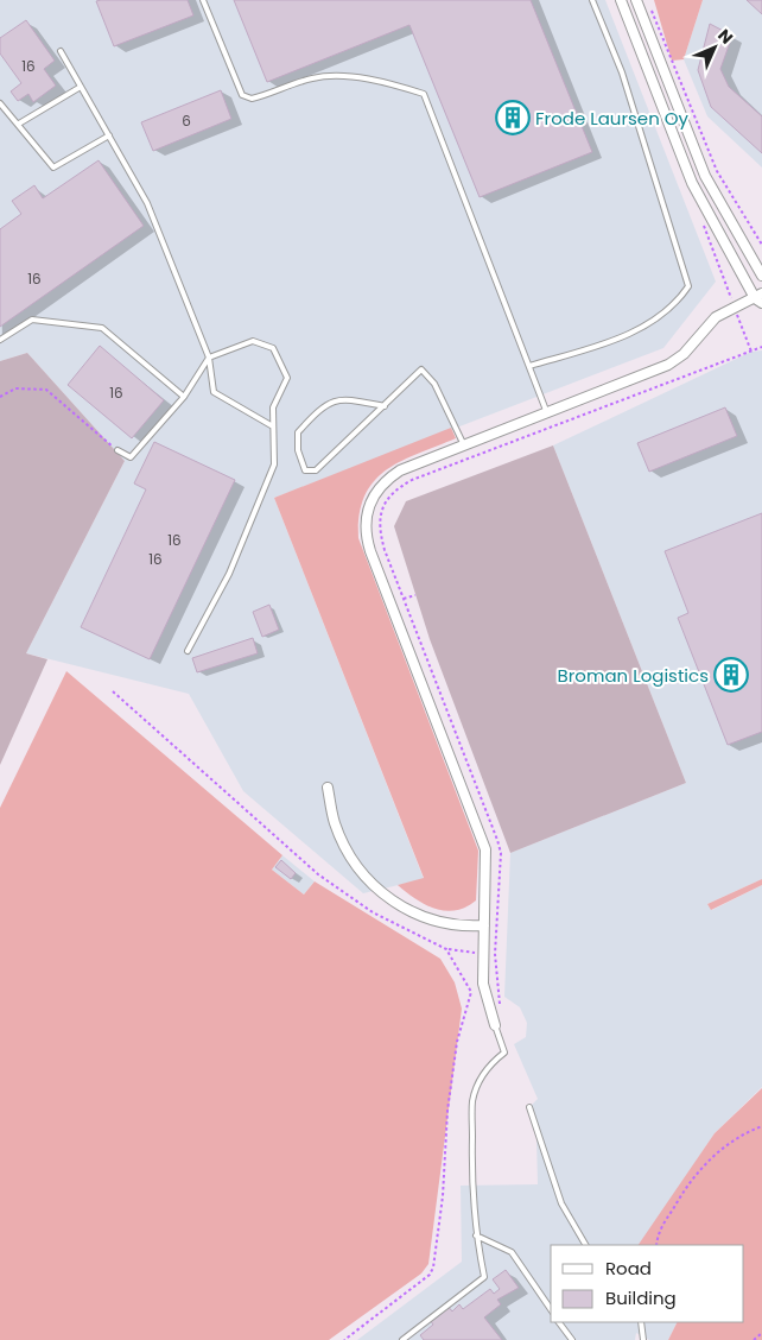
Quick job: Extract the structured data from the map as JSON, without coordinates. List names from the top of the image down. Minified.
{"places":{"building":["Frode Laursen Oy","Broman Logistics"]},"house_numbers":["16","6","16","16","16","16"],"legend":["Road","Building"],"north":"top right"}
